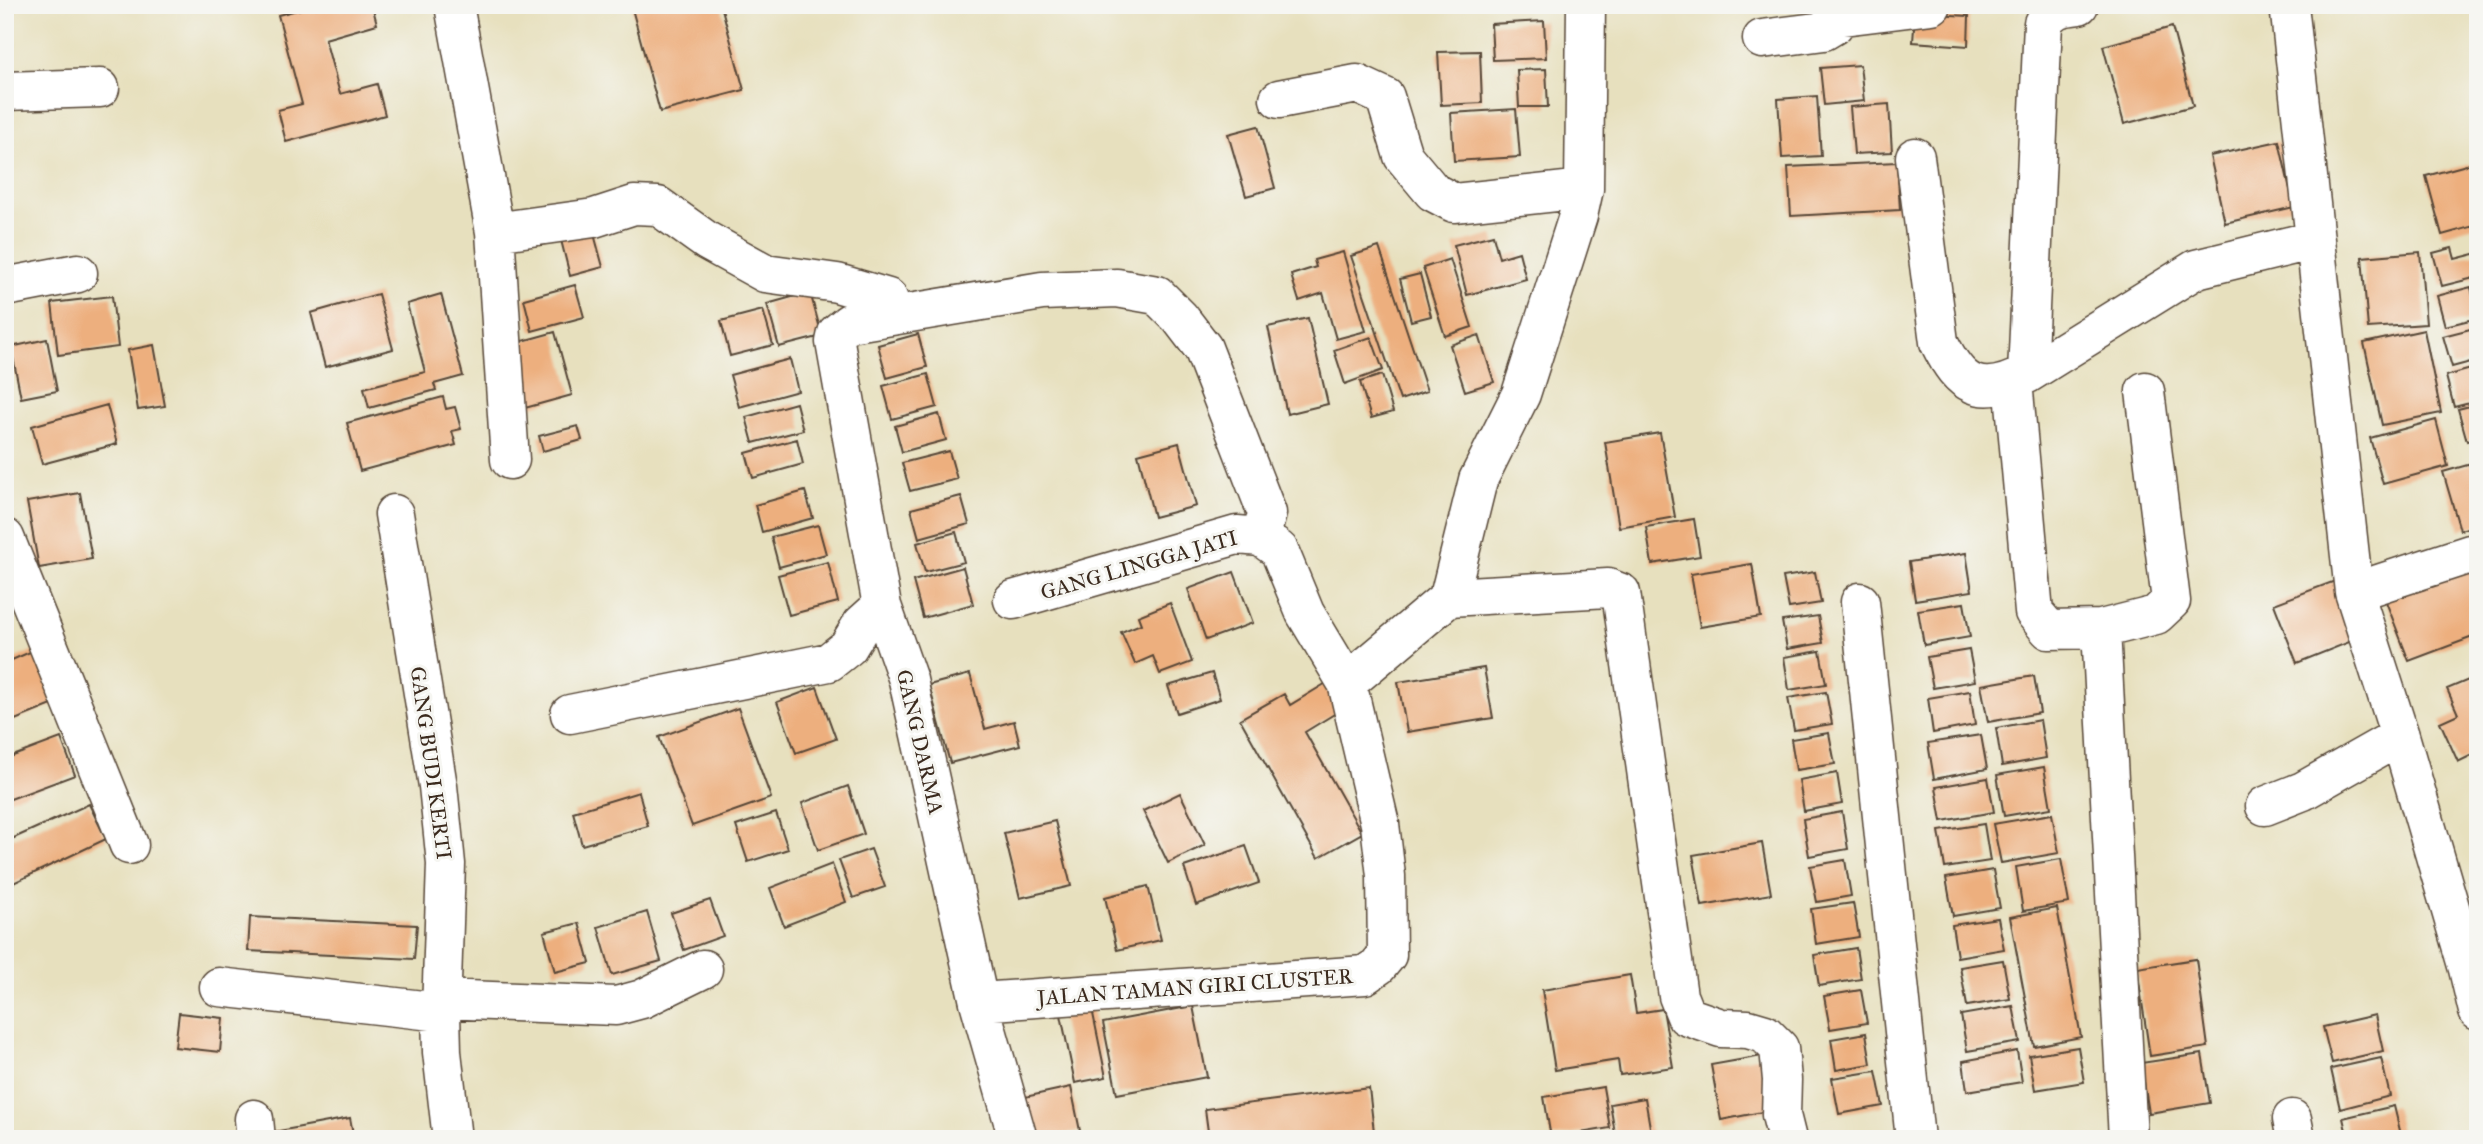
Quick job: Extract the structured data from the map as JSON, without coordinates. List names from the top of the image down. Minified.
{"streets":{"street":["GANG LINGGA JATI","GANG DARMA","GANG BUDI KERTI","JALAN TAMAN GIRI CLUSTER"]},"crossings":[["GANG LINGGA JATI","JALAN TAMAN GIRI CLUSTER"],["GANG DARMA","JALAN TAMAN GIRI CLUSTER"]]}
